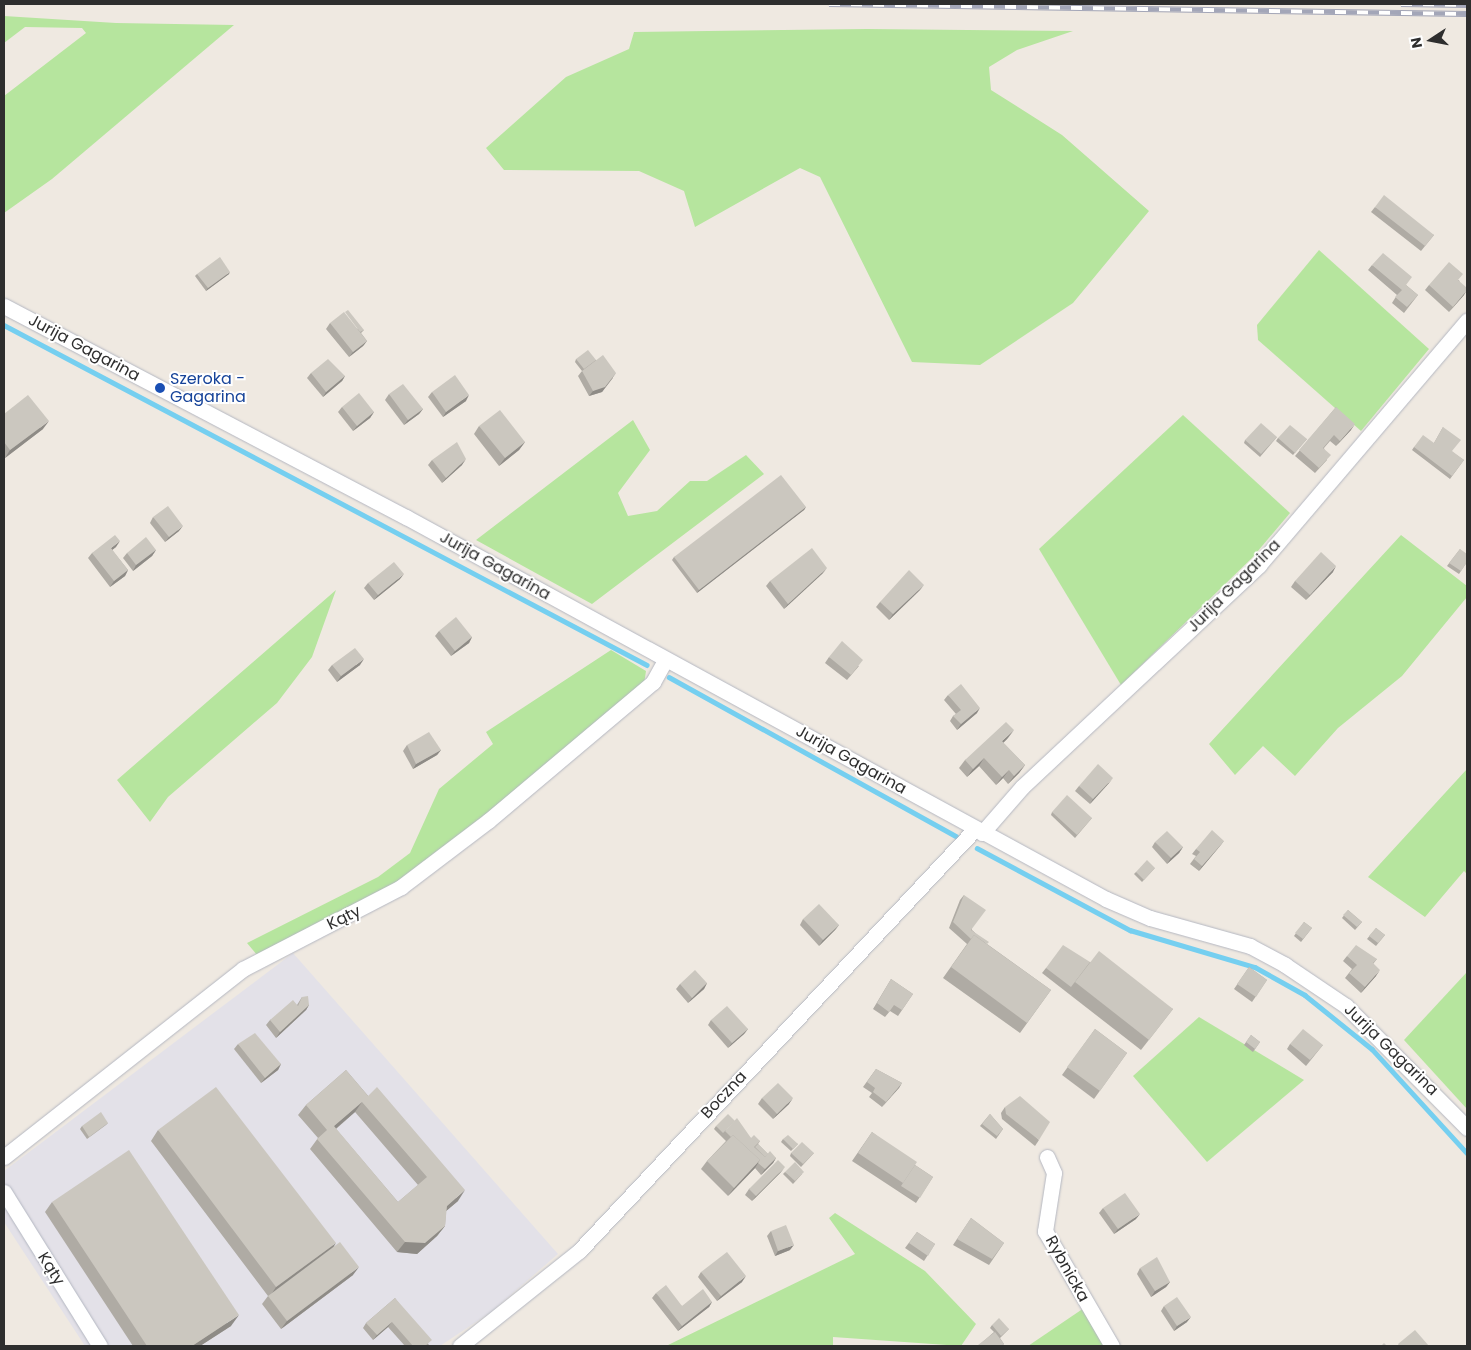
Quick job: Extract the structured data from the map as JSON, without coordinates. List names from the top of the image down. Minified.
{"streets":{"street":["Jurija Gagarina","Kąty","Boczna","Rybnicka"]},"crossings":[["Jurija Gagarina","Kąty"],["Jurija Gagarina","Boczna"]],"places":["Szeroka - Gagarina"],"north":"left"}
